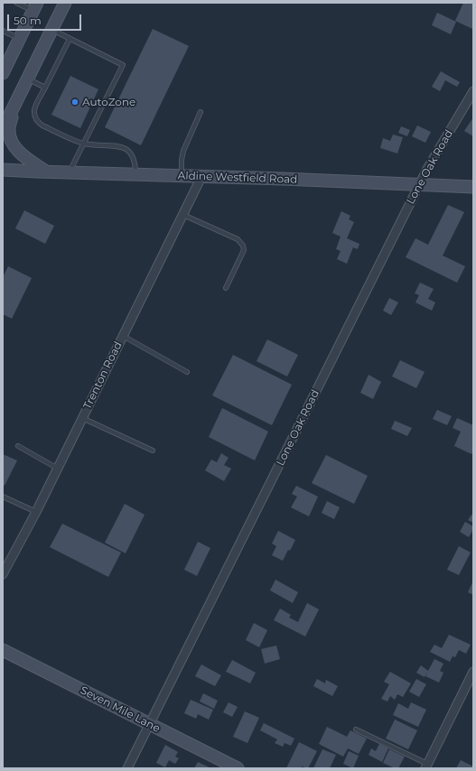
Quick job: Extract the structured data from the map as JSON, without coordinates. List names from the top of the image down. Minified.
{"streets":{"main road":["Aldine Westfield Road","Seven Mile Lane"],"street":["Lone Oak Road","Trenton Road"]},"crossings":[["Lone Oak Road","Aldine Westfield Road"],["Lone Oak Road","Seven Mile Lane"],["Aldine Westfield Road","Trenton Road"]],"places":["AutoZone"],"scale_bar":"50 m"}
